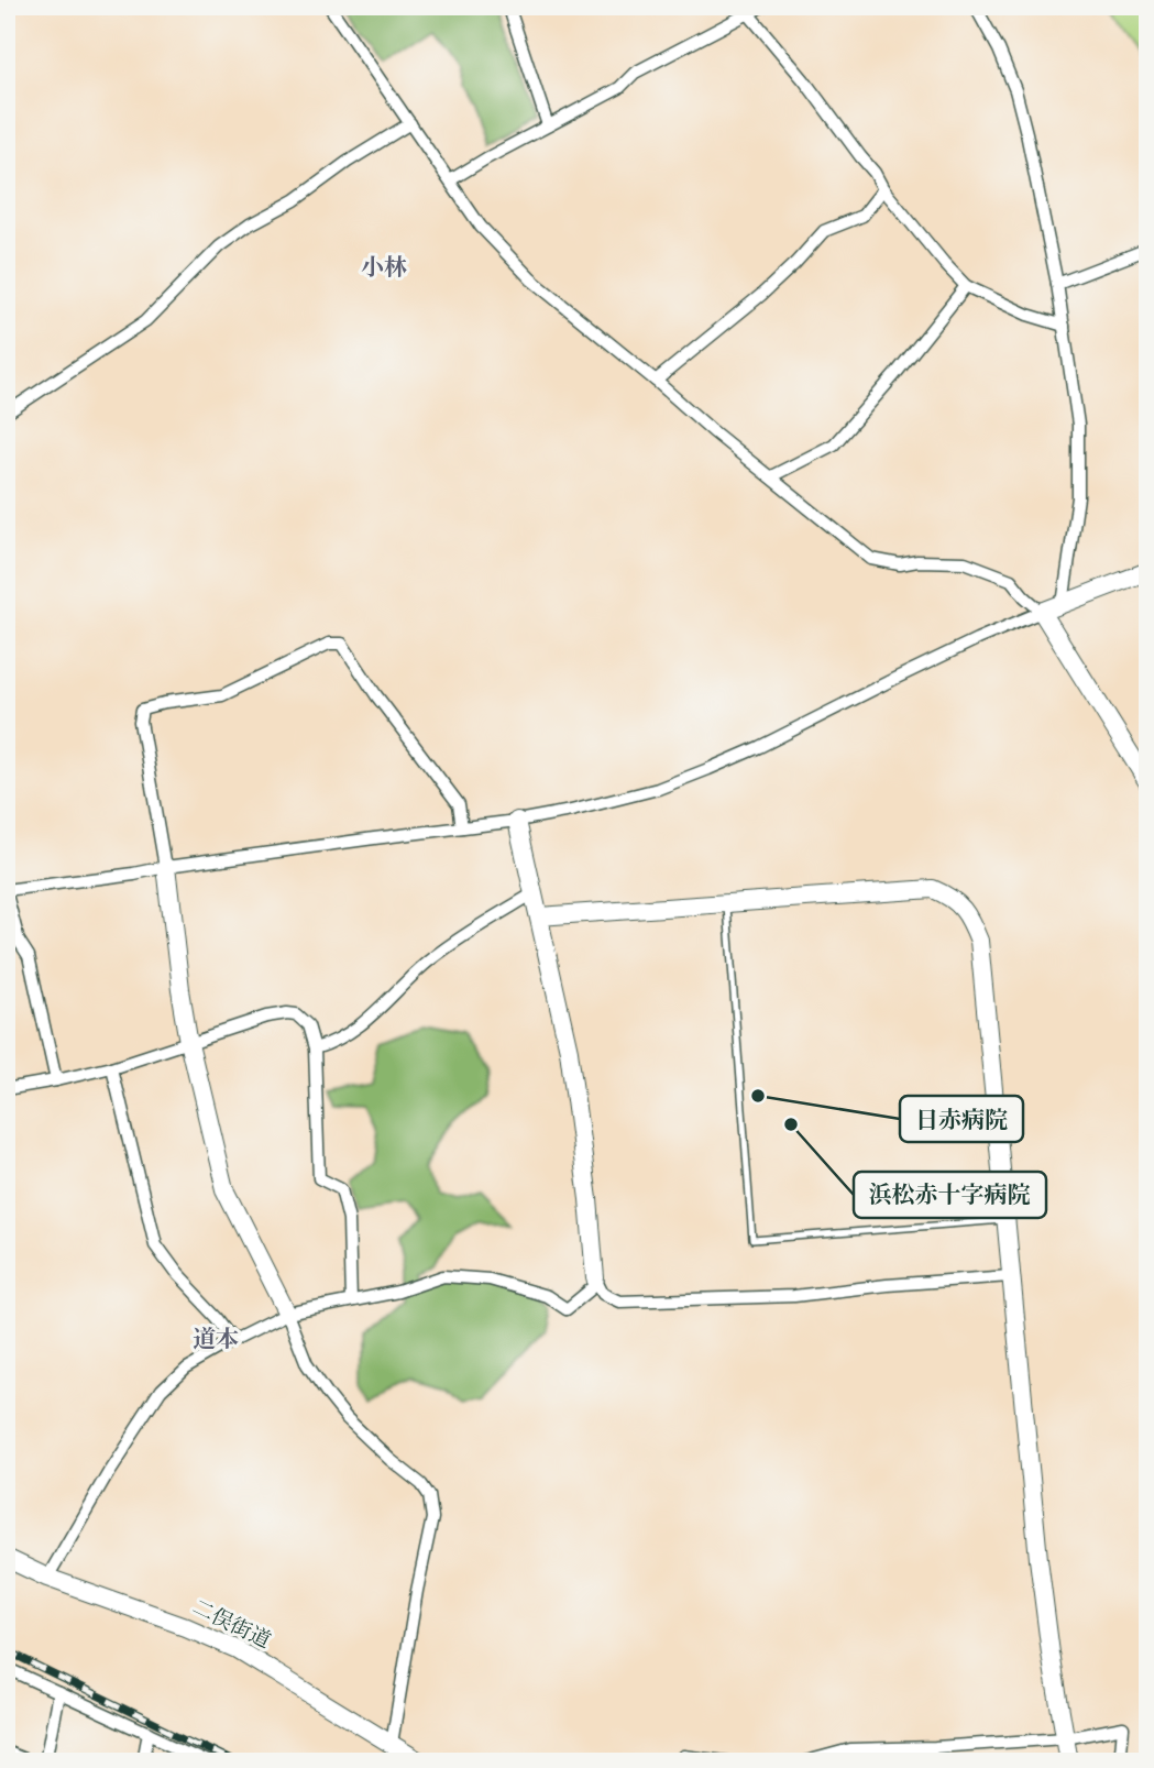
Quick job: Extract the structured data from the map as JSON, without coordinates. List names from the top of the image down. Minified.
{"streets":{"street":["二俣街道"]},"districts":["小林","道本"],"places":["日赤病院","浜松赤十字病院"]}
